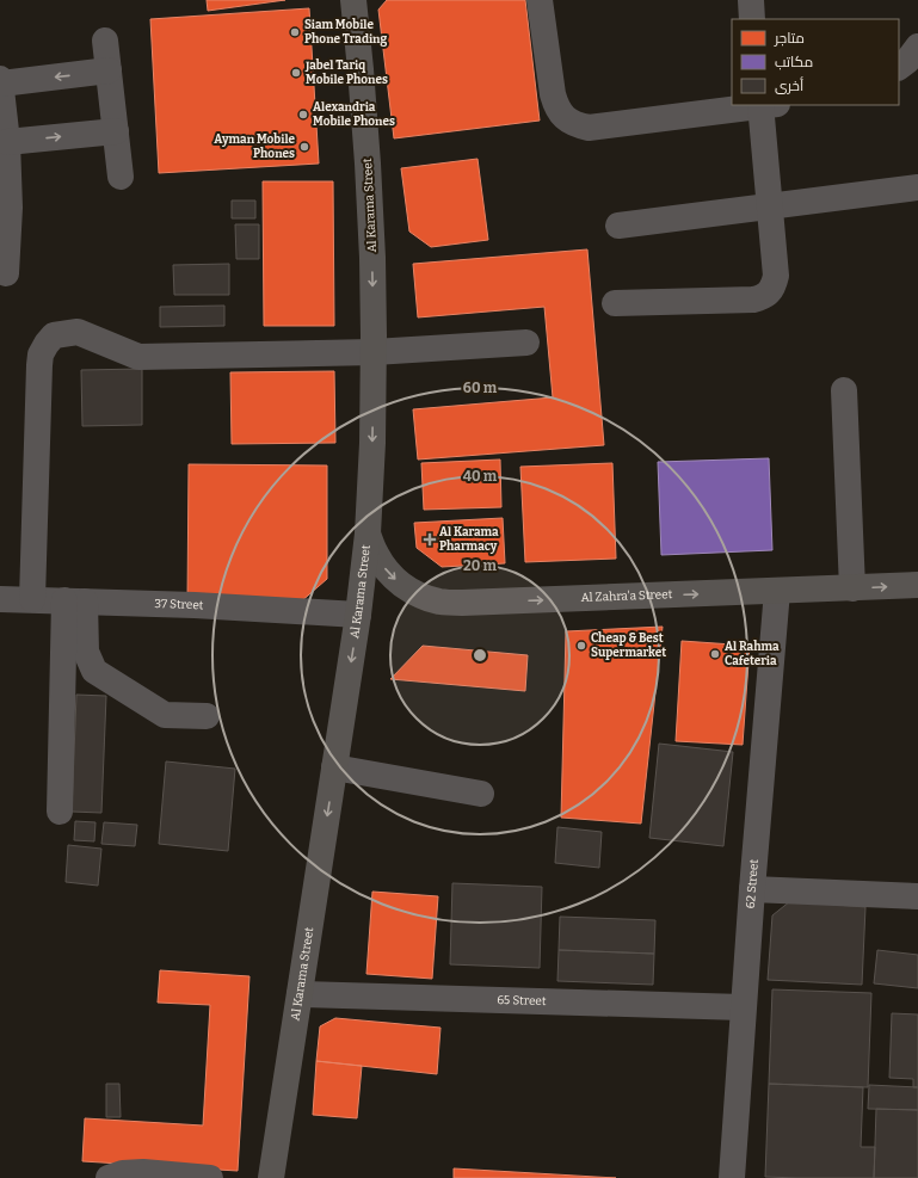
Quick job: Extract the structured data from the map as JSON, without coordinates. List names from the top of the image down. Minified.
{"streets":{"main road":["Al Karama Street","Al Zahra'a Street"],"street":["37 Street","62 Street","65 Street"]},"crossings":[["Al Karama Street","Al Zahra'a Street"],["Al Karama Street","37 Street"],["Al Karama Street","65 Street"],["Al Zahra'a Street","62 Street"],["62 Street","65 Street"]],"one_way":["Al Karama Street","Al Zahra'a Street"],"places":{"other":["Siam Mobile Phone Trading","Jabel Tariq Mobile Phones","Alexandria Mobile Phones","Ayman Mobile Phones","Cheap & Best Supermarket","Al Rahma Cafeteria"],"health":["Al Karama Pharmacy"]},"legend":["متاجر","مكاتب","أخرى"],"rings":["60 m","40 m","20 m"]}
